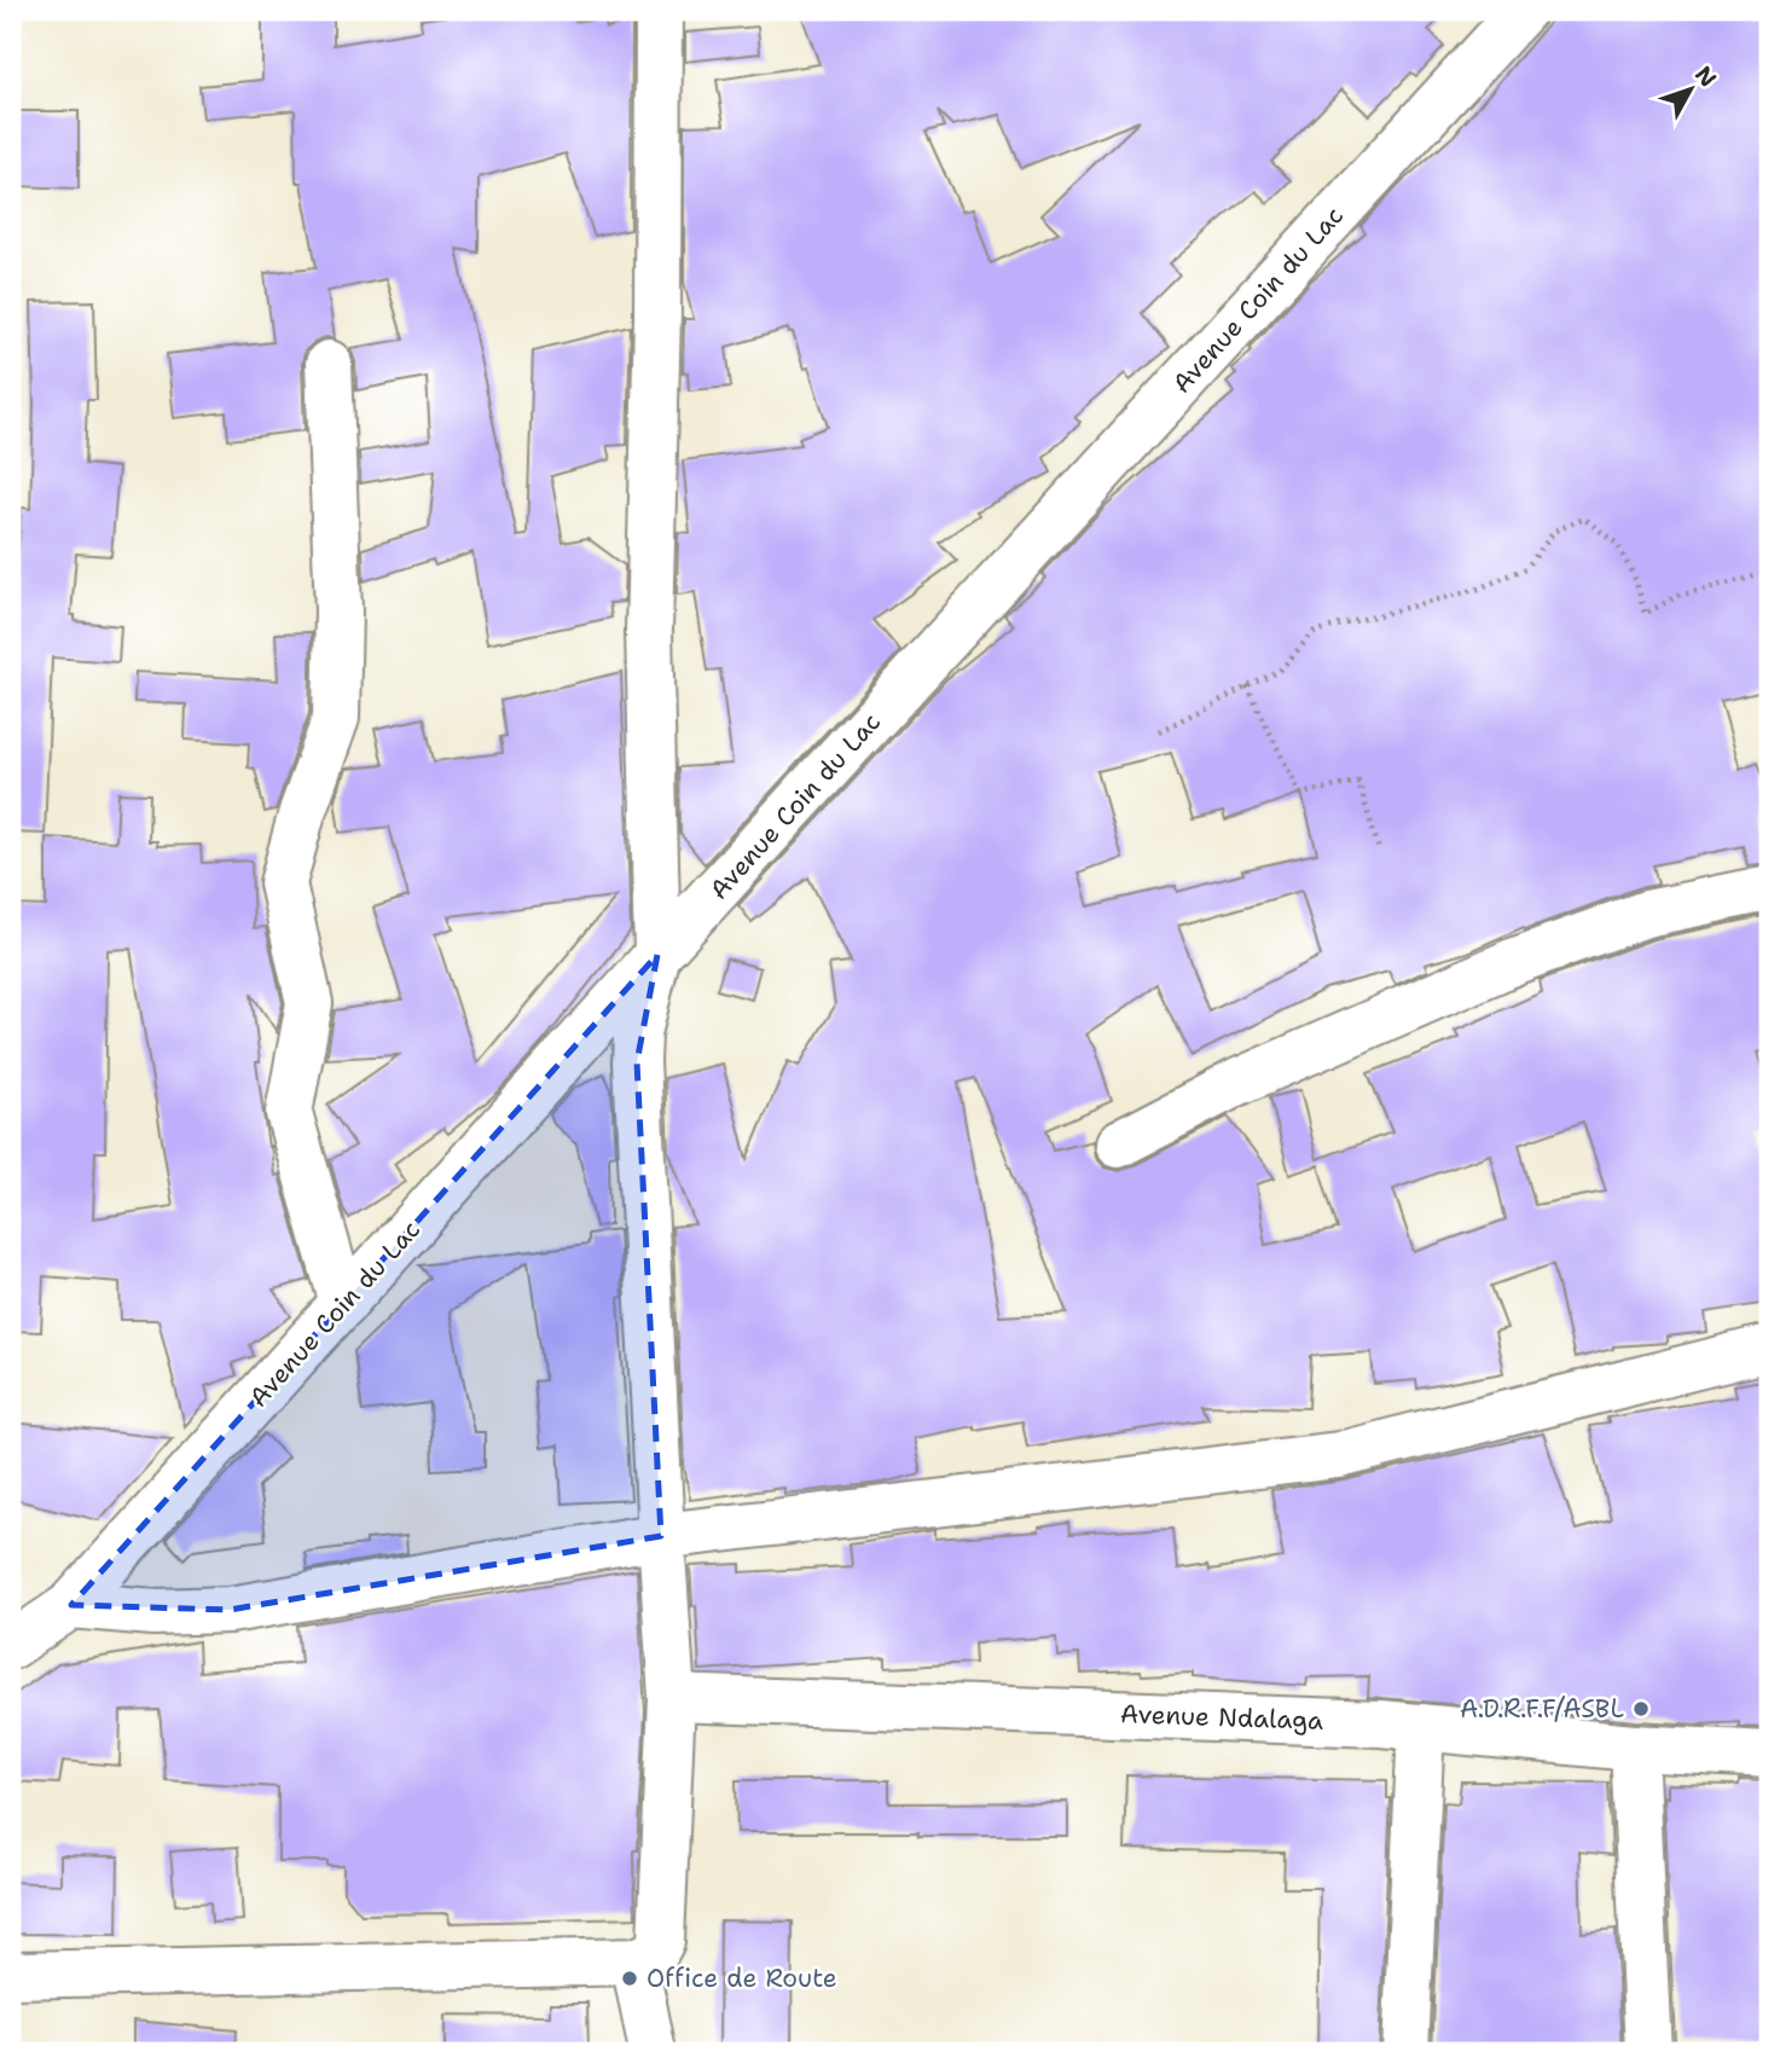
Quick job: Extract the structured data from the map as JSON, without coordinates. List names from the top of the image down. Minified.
{"streets":{"street":["Avenue Coin du Lac","Avenue Ndalaga"]},"places":["A.D.R.F.F/ASBL","Office de Route"],"north":"top right"}
